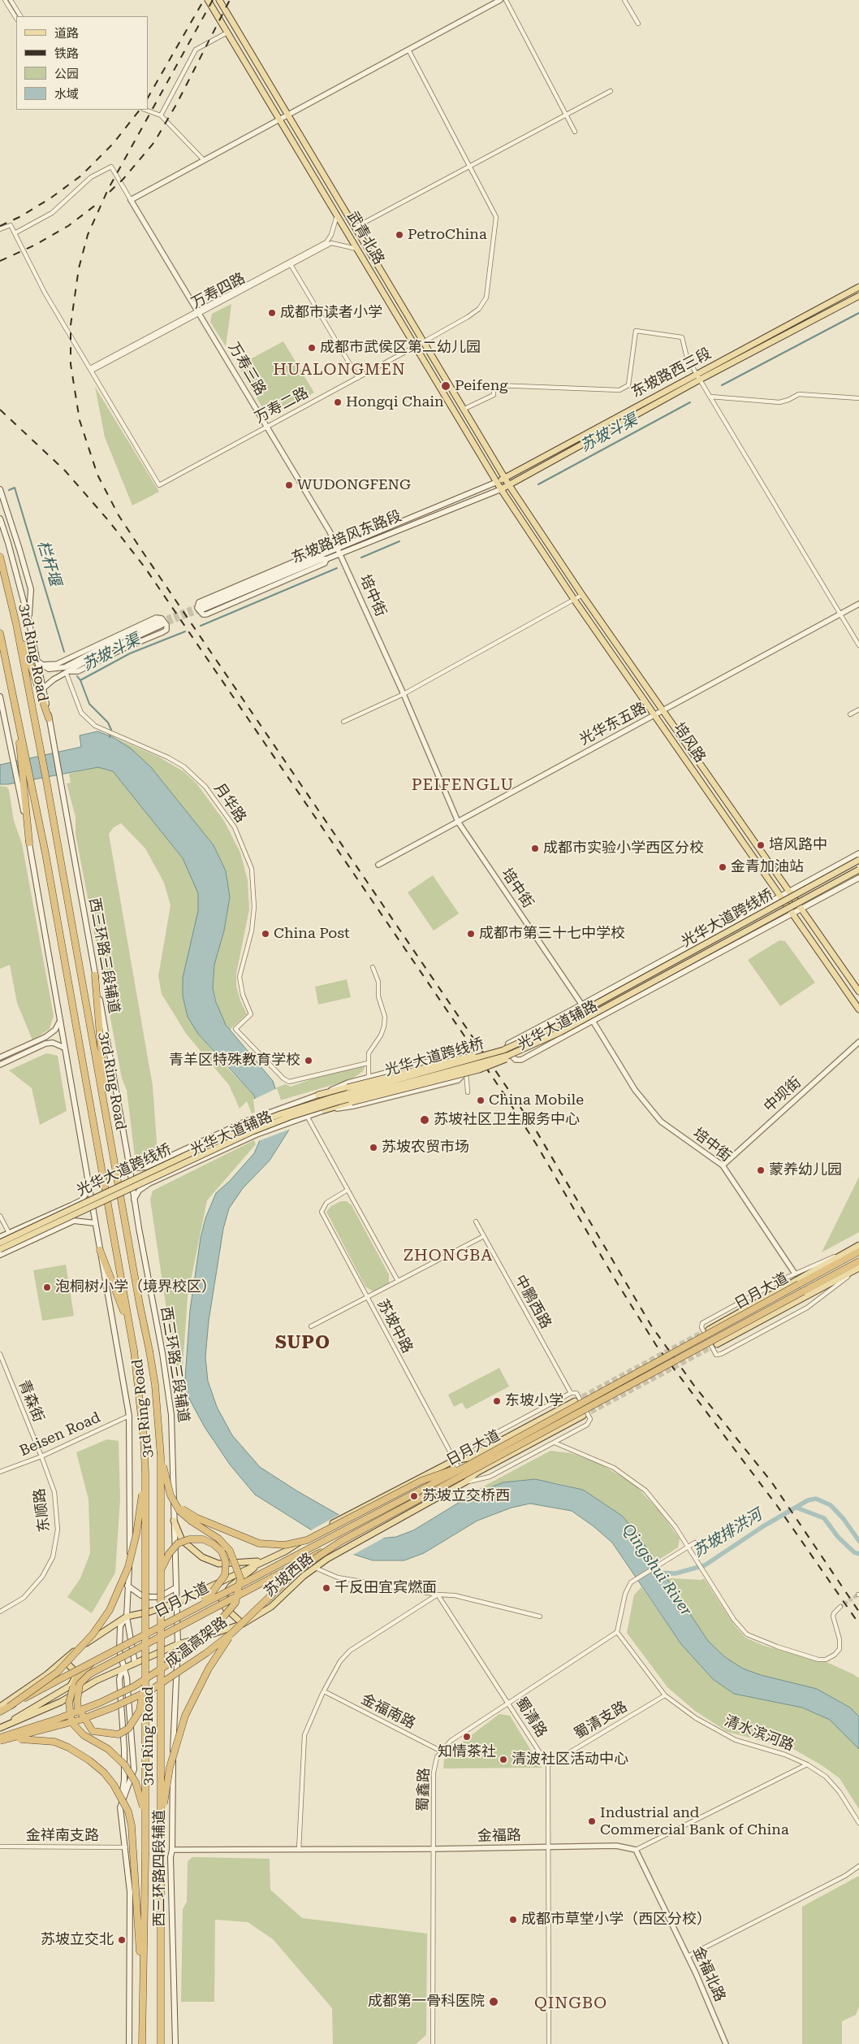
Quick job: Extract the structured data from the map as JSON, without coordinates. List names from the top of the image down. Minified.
{"streets":{"highway":["3rd Ring Road","日月大道","成温高架路"],"main road":["武青北路","东坡路西三段","东坡路培风东路段","培风路","光华大道跨线桥","西三环路三段辅道","光华大道辅路","苏坡西路","西三环路四段辅道"],"street":["万寿四路","万寿三路","万寿二路","培中街","光华东五路","月华路","中坝街","中鹏西路","苏坡中路","青森街","Beisen Road","东顺路","金福南路","蜀清路","蜀清支路","清水滨河路","蜀鑫路","金祥南支路","金福路","金福北路"]},"crossings":[["武青北路","万寿四路"],["武青北路","东坡路西三段"],["武青北路","万寿二路"],["武青北路","东坡路培风东路段"],["武青北路","培风路"],["万寿四路","万寿三路"],["万寿四路","万寿二路"],["万寿三路","万寿二路"],["万寿三路","东坡路培风东路段"],["万寿三路","培中街"],["东坡路西三段","东坡路培风东路段"],["东坡路西三段","培风路"],["东坡路培风东路段","培中街"],["东坡路培风东路段","培风路"],["培中街","光华东五路"],["培中街","光华大道辅路"],["培中街","中坝街"],["光华东五路","培风路"],["培风路","光华大道辅路"],["西三环路三段辅道","光华大道辅路"],["西三环路三段辅道","苏坡西路"],["西三环路三段辅道","西三环路四段辅道"],["日月大道","成温高架路"],["苏坡中路","苏坡西路"],["青森街","Beisen Road"],["青森街","东顺路"],["Beisen Road","东顺路"],["苏坡西路","西三环路四段辅道"],["金福南路","蜀鑫路"],["蜀清路","蜀清支路"],["蜀清路","蜀鑫路"],["蜀清支路","清水滨河路"],["清水滨河路","蜀鑫路"],["蜀鑫路","金福路"],["金福路","西三环路四段辅道"],["金福路","金福北路"]],"districts":["HUALONGMEN","PEIFENGLU","ZHONGBA","SUPO","QINGBO"],"water":["苏坡斗渠","栏杆堰","苏坡排洪河","Qingshui River"],"places":["PetroChina","成都市读者小学","成都市武侯区第二幼儿园","Peifeng","Hongqi Chain","WUDONGFENG","培风路中","成都市实验小学西区分校","金青加油站","China Post","成都市第三十七中学校","青羊区特殊教育学校","China Mobile","苏坡社区卫生服务中心","苏坡农贸市场","蒙养幼儿园","泡桐树小学（境界校区）","东坡小学","苏坡立交桥西","千反田宜宾燃面","知情茶社","清波社区活动中心","Industrial and Commercial Bank of China","成都市草堂小学（西区分校）","苏坡立交北","成都第一骨科医院"],"legend":["道路","铁路","公园","水域"]}
